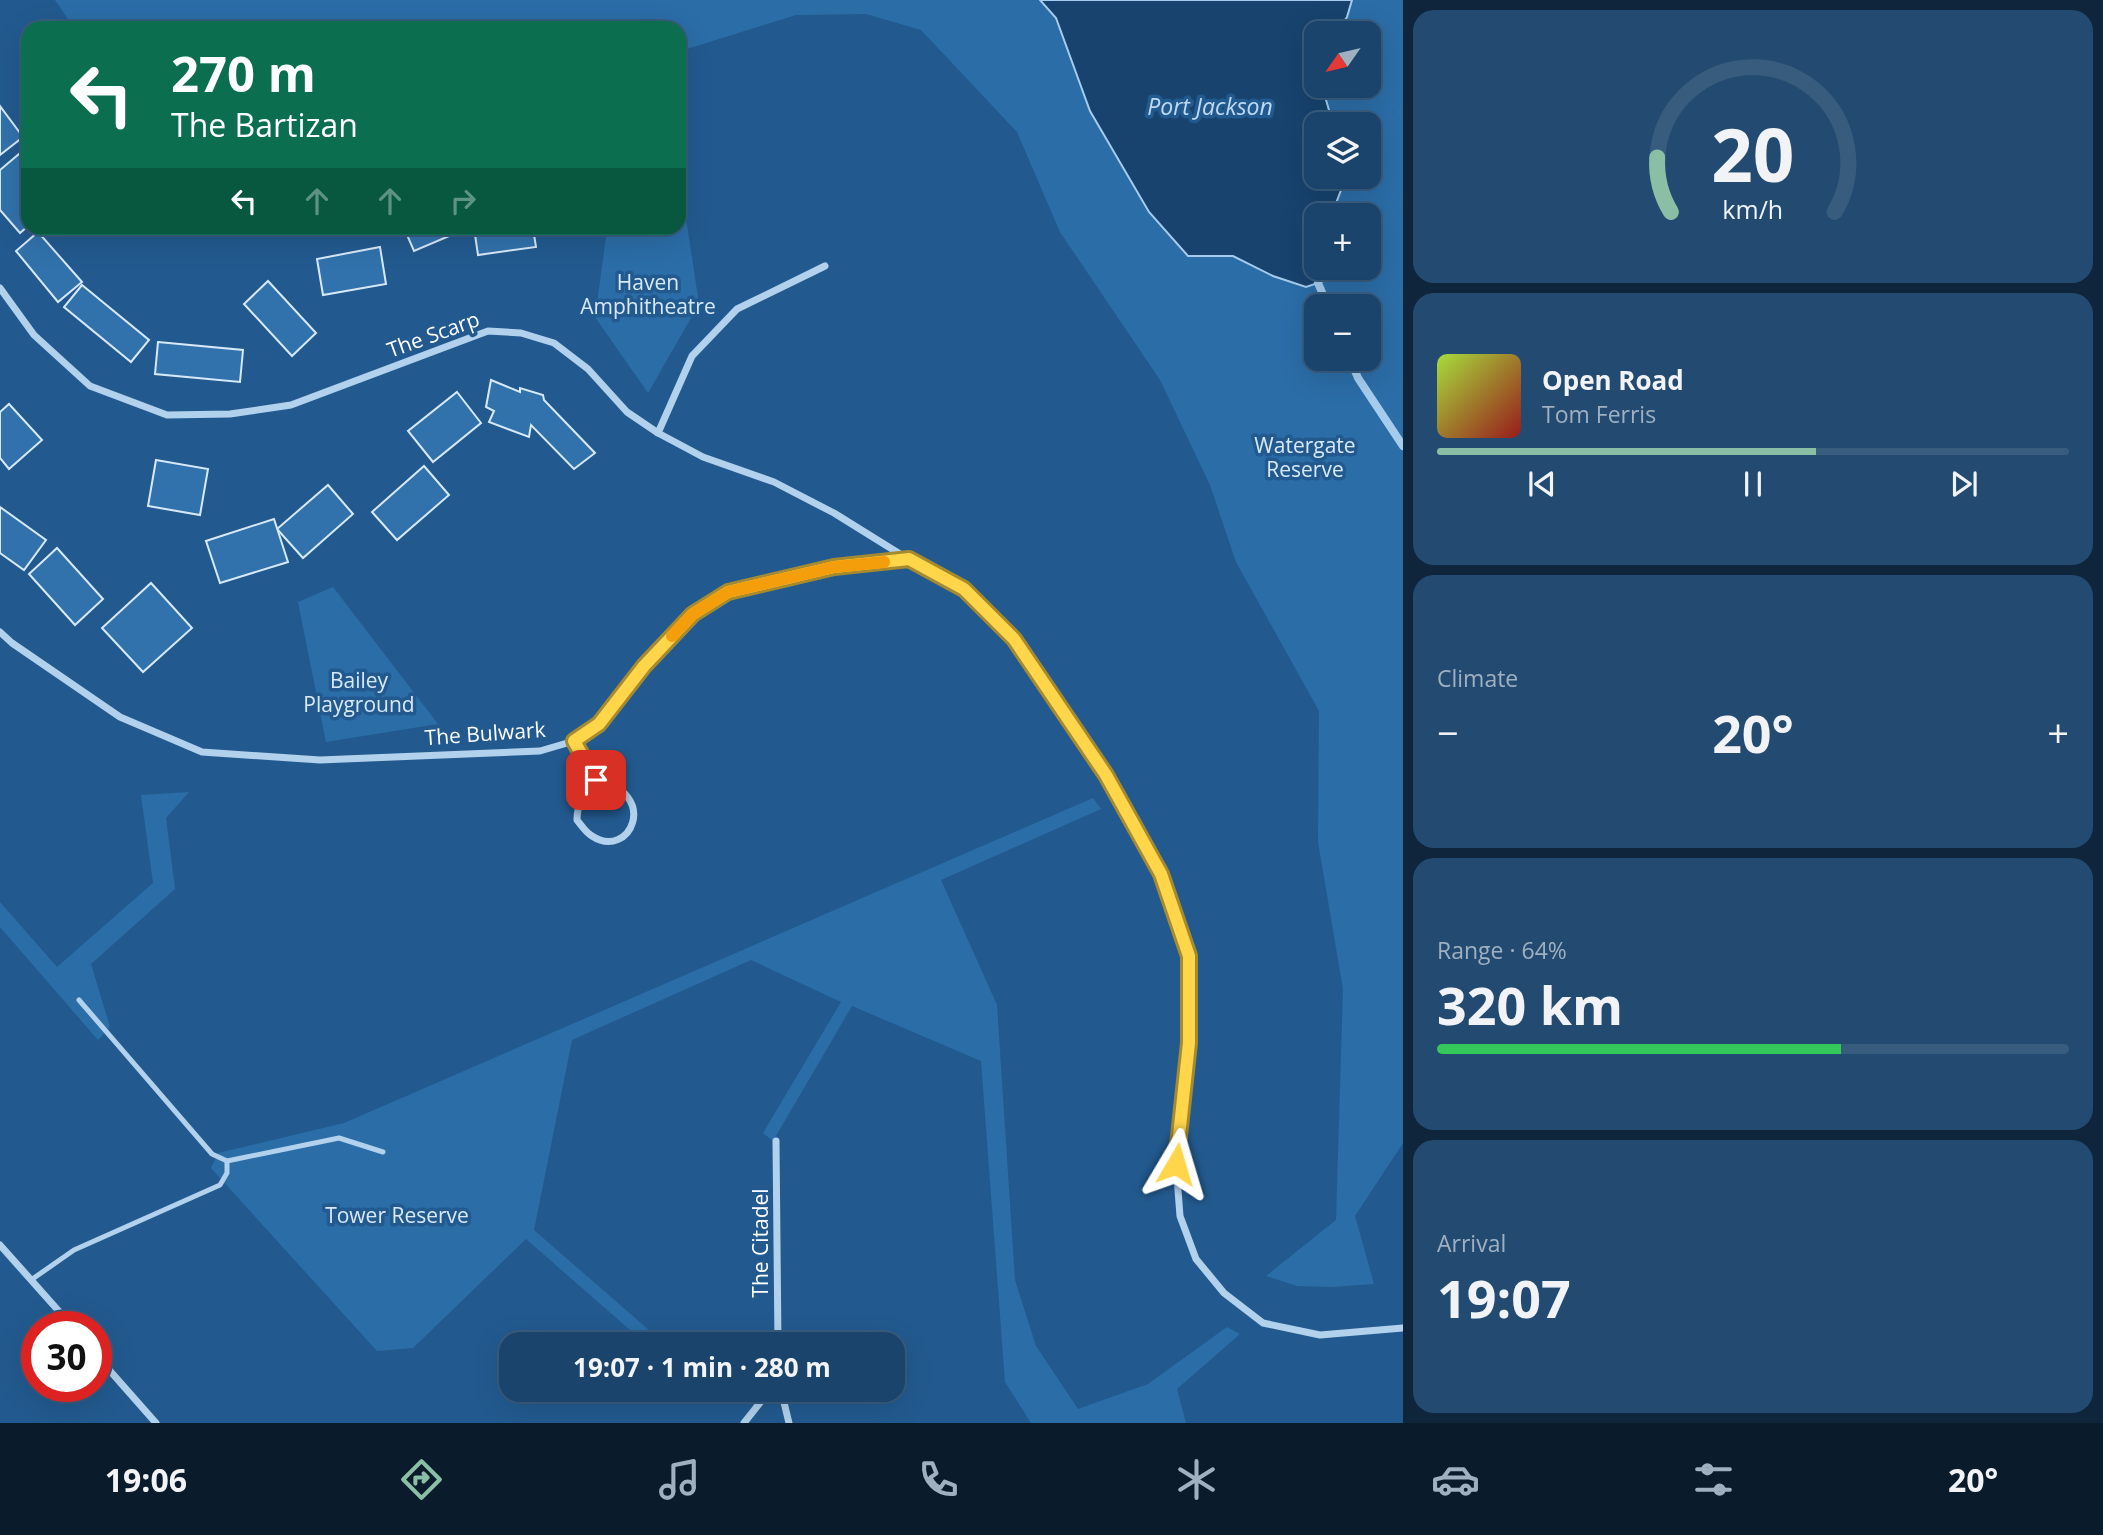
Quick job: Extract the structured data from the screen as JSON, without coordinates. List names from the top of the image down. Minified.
{"streets":{"street":["The Scarp","The Bulwark","The Citadel"]},"crossings":[["The Scarp","The Bulwark"]],"water":["Port Jackson"],"parks":["Haven Amphitheatre","Watergate Reserve","Bailey Playground","Tower Reserve"],"north":"bottom left","page":{"map_buttons":["+","−"],"turn":["270 m","The Bartizan"],"song":["Open Road","Tom Ferris"],"tile":["Climate",["Range · 64%","320 km"],["Arrival","19:07"]],"heat":["−","20°","+"],"limit":"30","trip":"19:07 · 1 min · 280 m","tabs":["19:06","20°"],"gauge":["20","km/h"]}}
